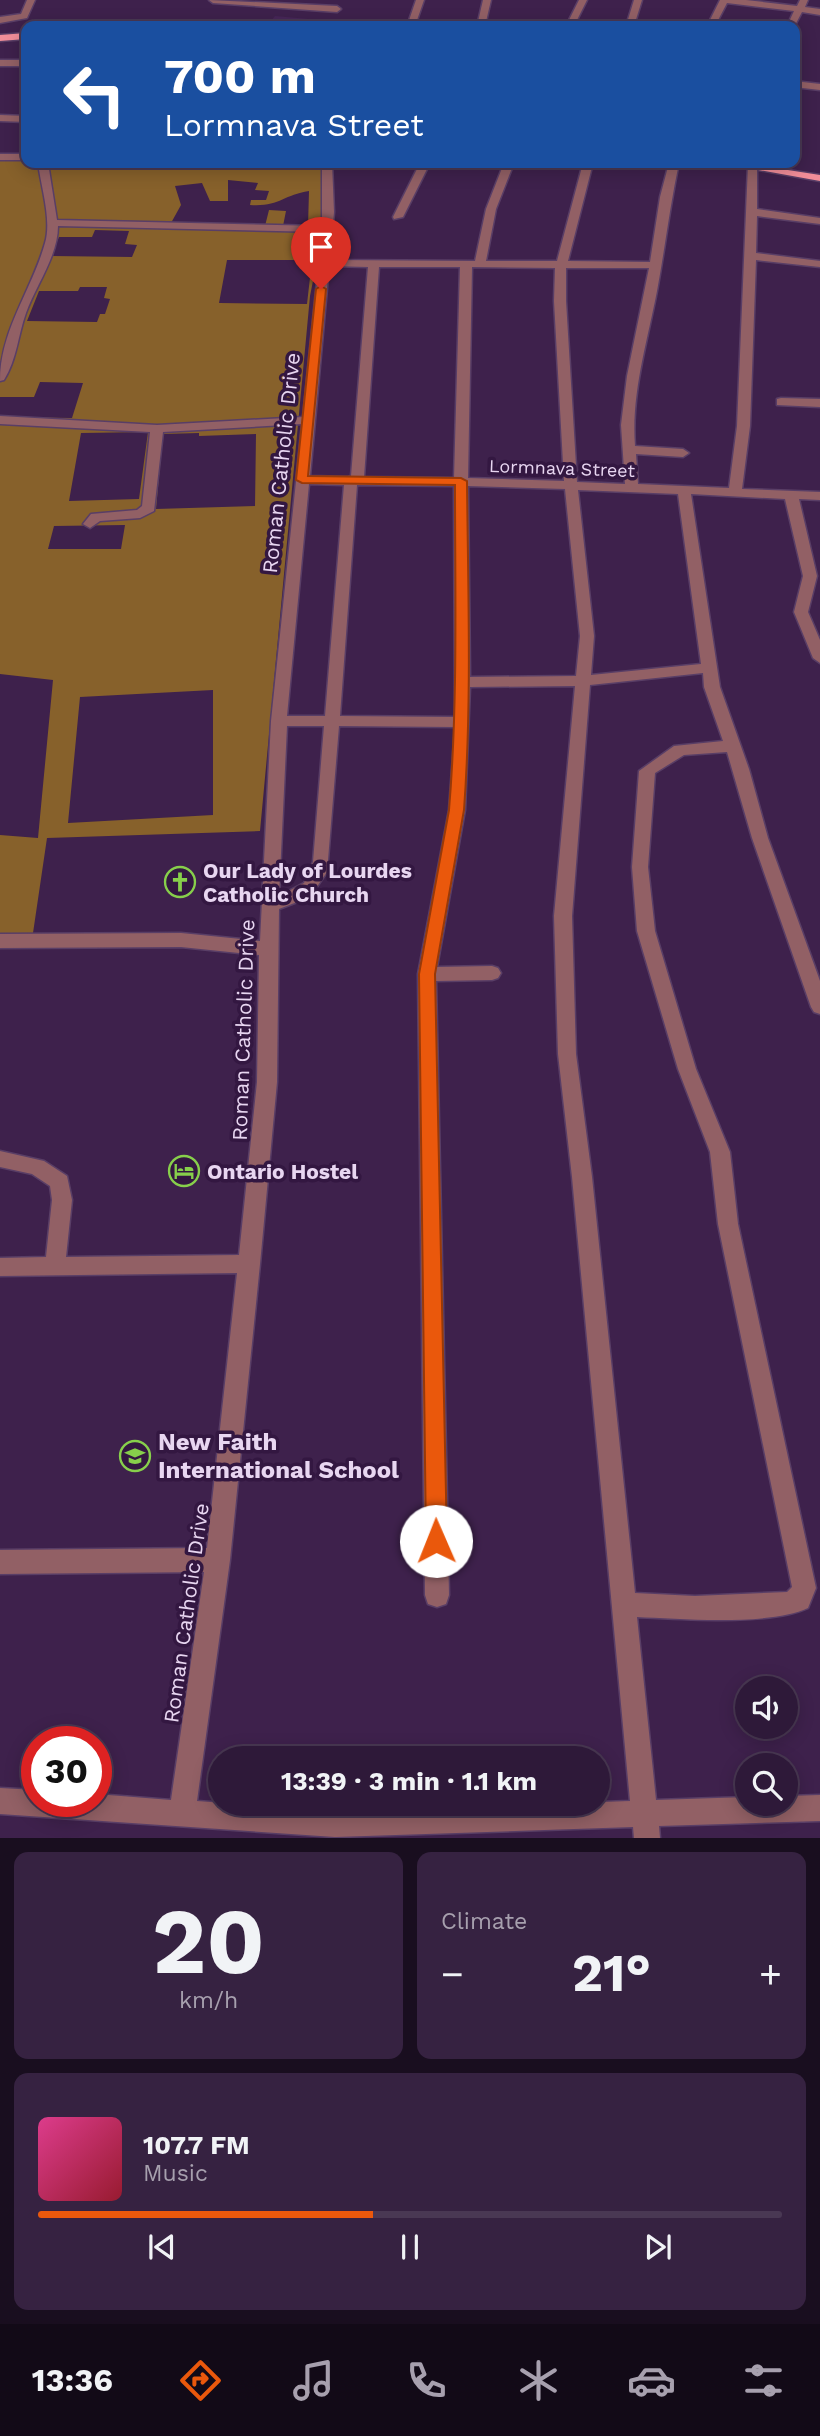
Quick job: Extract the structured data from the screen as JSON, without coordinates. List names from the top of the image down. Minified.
{"streets":{"street":["Roman Catholic Drive","Lormnava Street"]},"crossings":[["Roman Catholic Drive","Lormnava Street"]],"places":{"church":["Our Lady of Lourdes Catholic Church"],"hotel":["Ontario Hostel"],"school or university":["New Faith International School"]},"page":{"turn":["700 m","Lormnava Street"],"limit":"30","trip":"13:39 · 3 min · 1.1 km","tile":[["20","km/h"],"Climate"],"heat":["−","21°","+"],"song":["107.7 FM","Music"],"tabs":"13:36"}}
